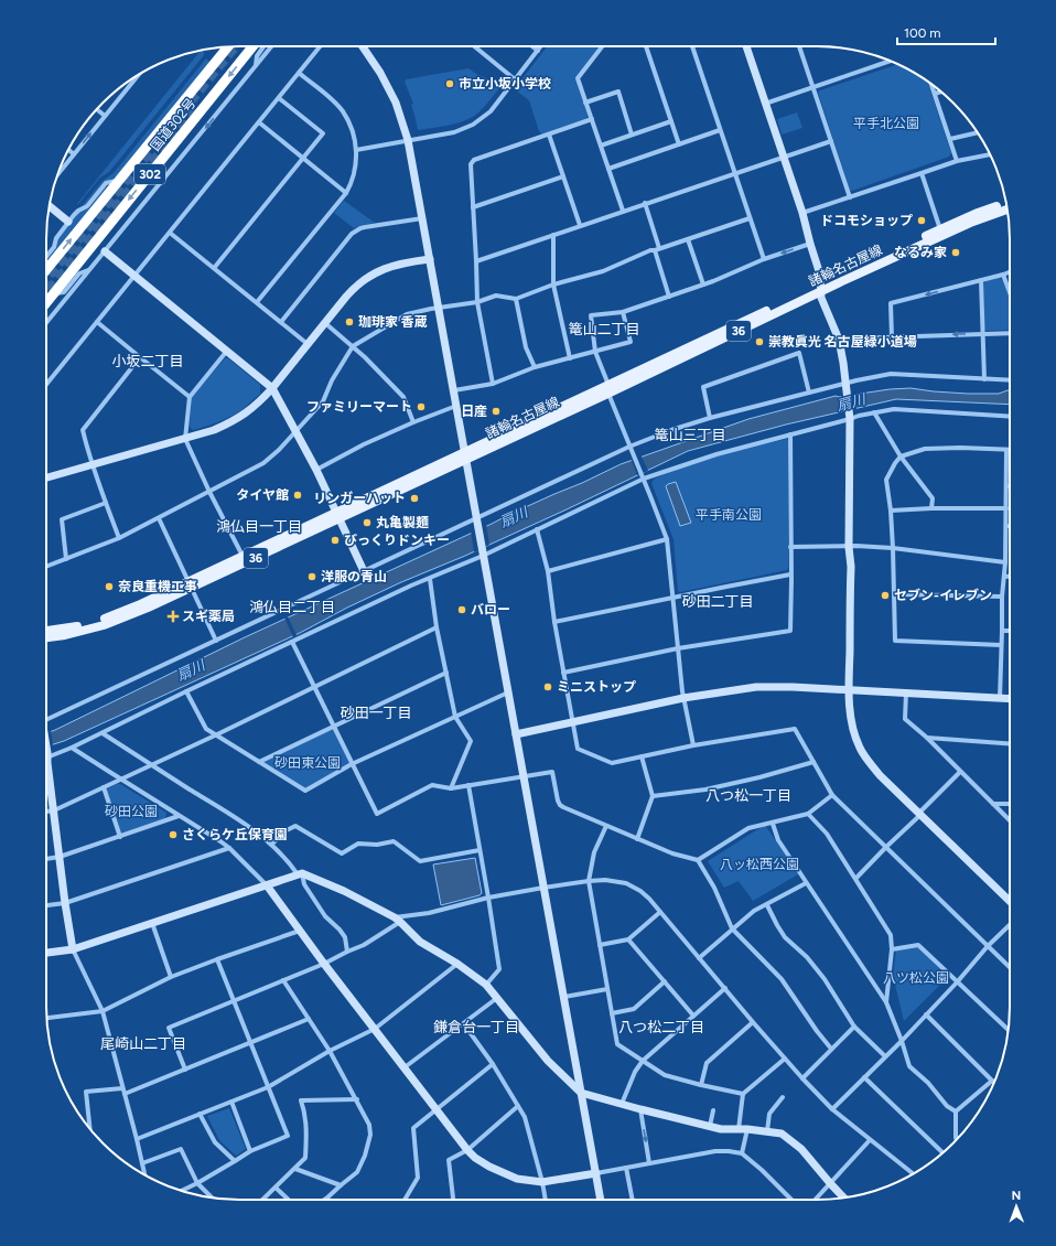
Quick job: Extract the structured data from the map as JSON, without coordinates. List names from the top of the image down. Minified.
{"streets":{"highway":["国道302号","302"],"main road":["諸輪名古屋線","36"]},"districts":["篭山二丁目","小坂二丁目","篭山三丁目","鴻仏目一丁目","砂田二丁目","鴻仏目二丁目","砂田一丁目","八つ松一丁目","鎌倉台一丁目","八つ松二丁目","尾崎山二丁目"],"water":["扇川"],"parks":["平手北公園","平手南公園","砂田東公園","砂田公園","八ッ松西公園","八ツ松公園"],"places":{"other":["市立小坂小学校","ドコモショップ","なるみ家","珈琲家 香蔵","崇教眞光 名古屋緑小道場","ファミリーマート","日産","タイヤ館","リンガーハット","丸亀製麺","びっくりドンキー","洋服の青山","奈良重機工事","セブン-イレブン","バロー","ミニストップ","さくらケ丘保育園"],"health":["スギ薬局"]},"scale_bar":"100 m","north":"top"}
